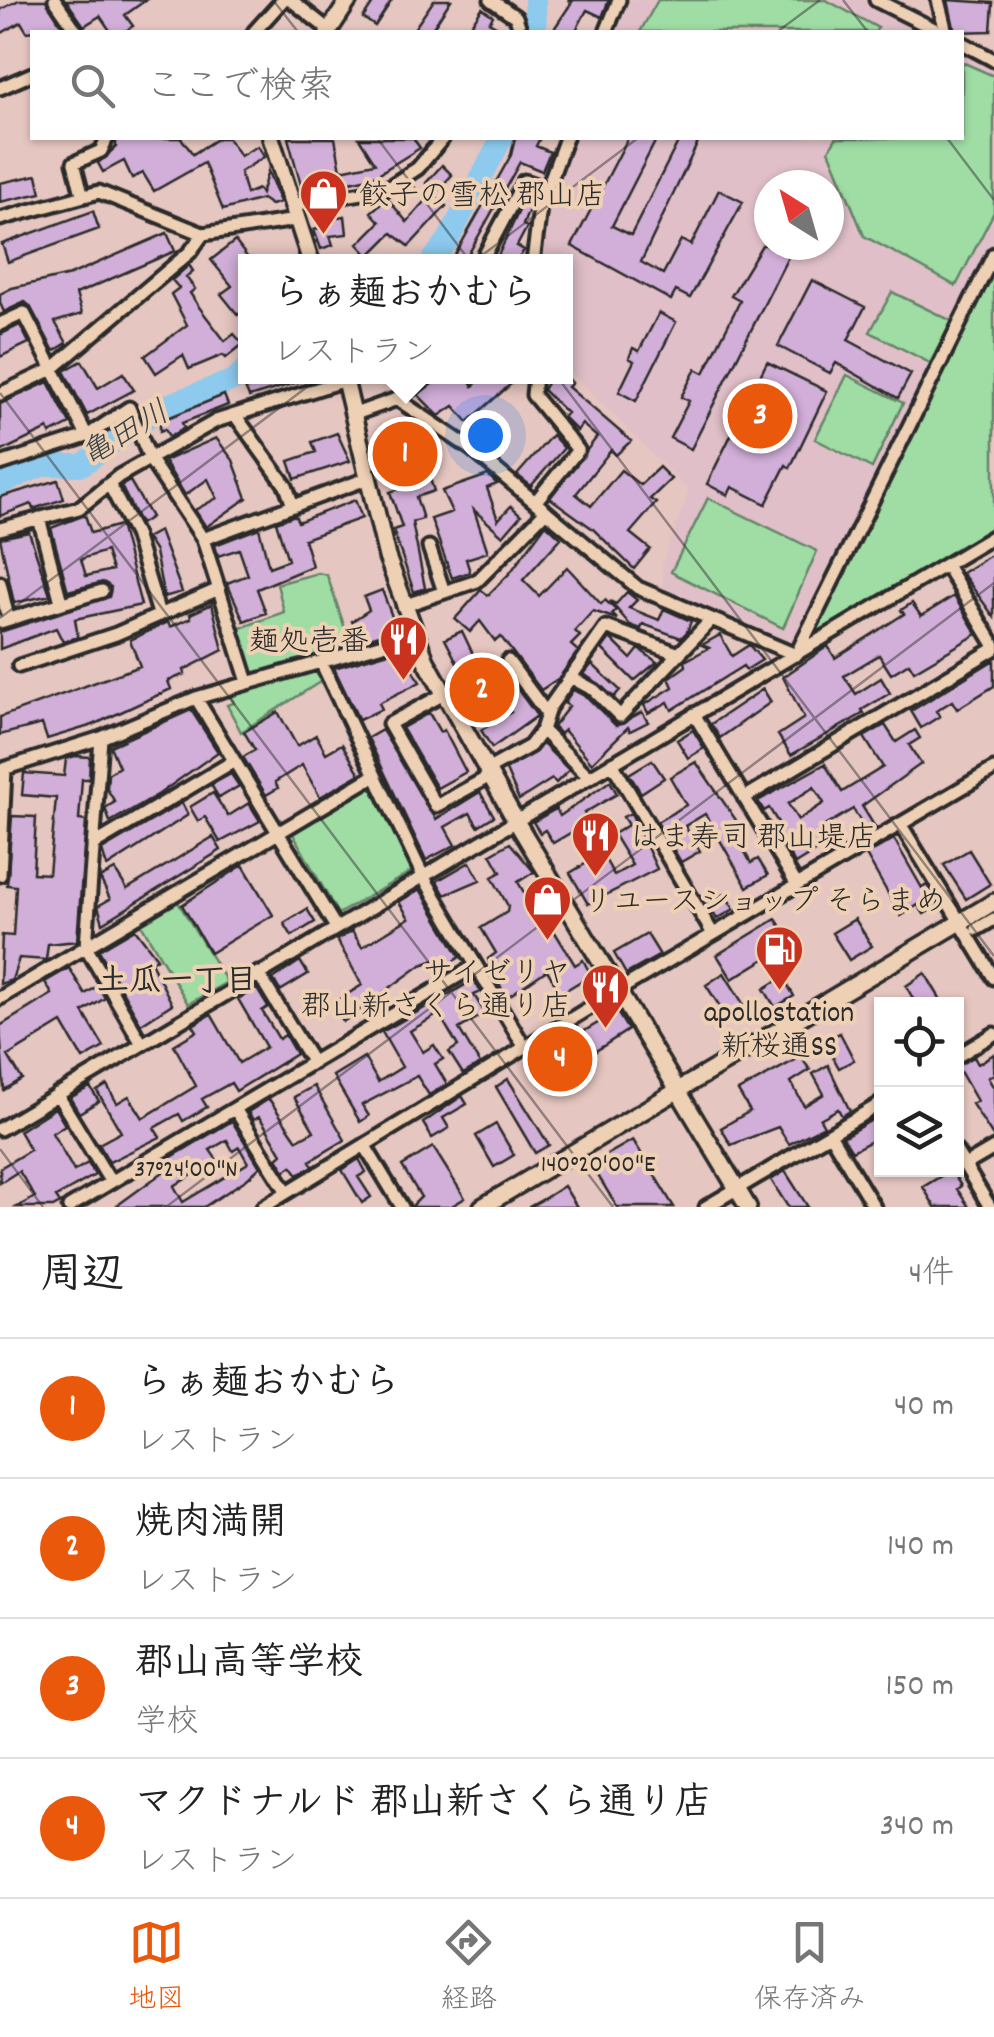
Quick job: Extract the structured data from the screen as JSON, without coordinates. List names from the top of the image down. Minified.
{"districts":["土瓜一丁目"],"water":["亀田川"],"places":{"shop":["餃子の雪松 郡山店","リユースショップ そらまめ"],"restaurant":["麺処壱番","はま寿司 郡山堤店","サイゼリヤ 郡山新さくら通り店"],"fuel station":["apollostation 新桜通SS"]},"north":"top left","page":{"search":"ここで検索","popup":["らぁ麺おかむら","レストラン"],"pins":["3","1","2","4"],"heading":["周辺","4件"],"list":[{"mark":"1","name":"らぁ麺おかむら","note":"レストラン","value":"40 m"},{"mark":"2","name":"焼肉満開","note":"レストラン","value":"140 m"},{"mark":"3","name":"郡山高等学校","note":"学校","value":"150 m"},{"mark":"4","name":"マクドナルド 郡山新さくら通り店","note":"レストラン","value":"340 m"}],"nav":["地図","経路","保存済み"]},"coordinates":["140°20'00\"E","37°24'00\"N"]}
